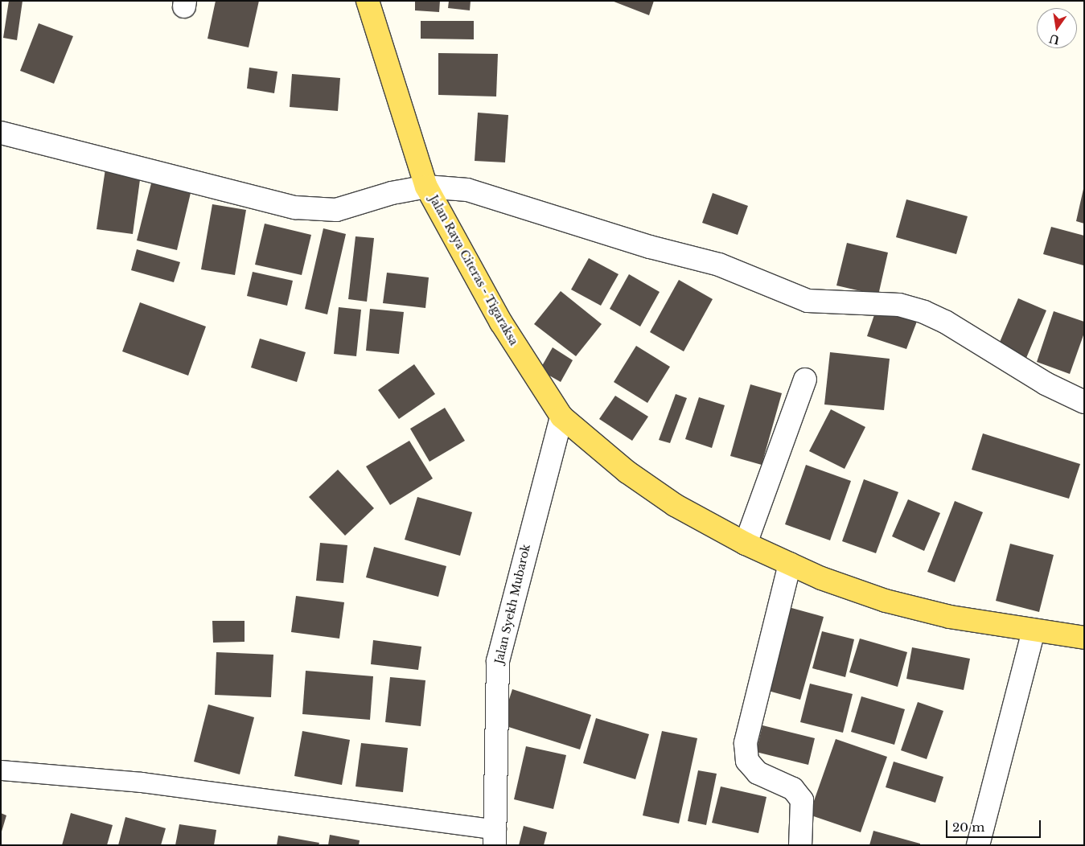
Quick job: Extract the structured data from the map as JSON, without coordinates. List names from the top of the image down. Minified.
{"streets":{"main road":["Jalan Raya Citeras - Tigaraksa"],"street":["Jalan Syekh Mubarok"]},"crossings":[["Jalan Raya Citeras - Tigaraksa","Jalan Syekh Mubarok"]],"scale_bar":"20 m","north":"bottom"}
